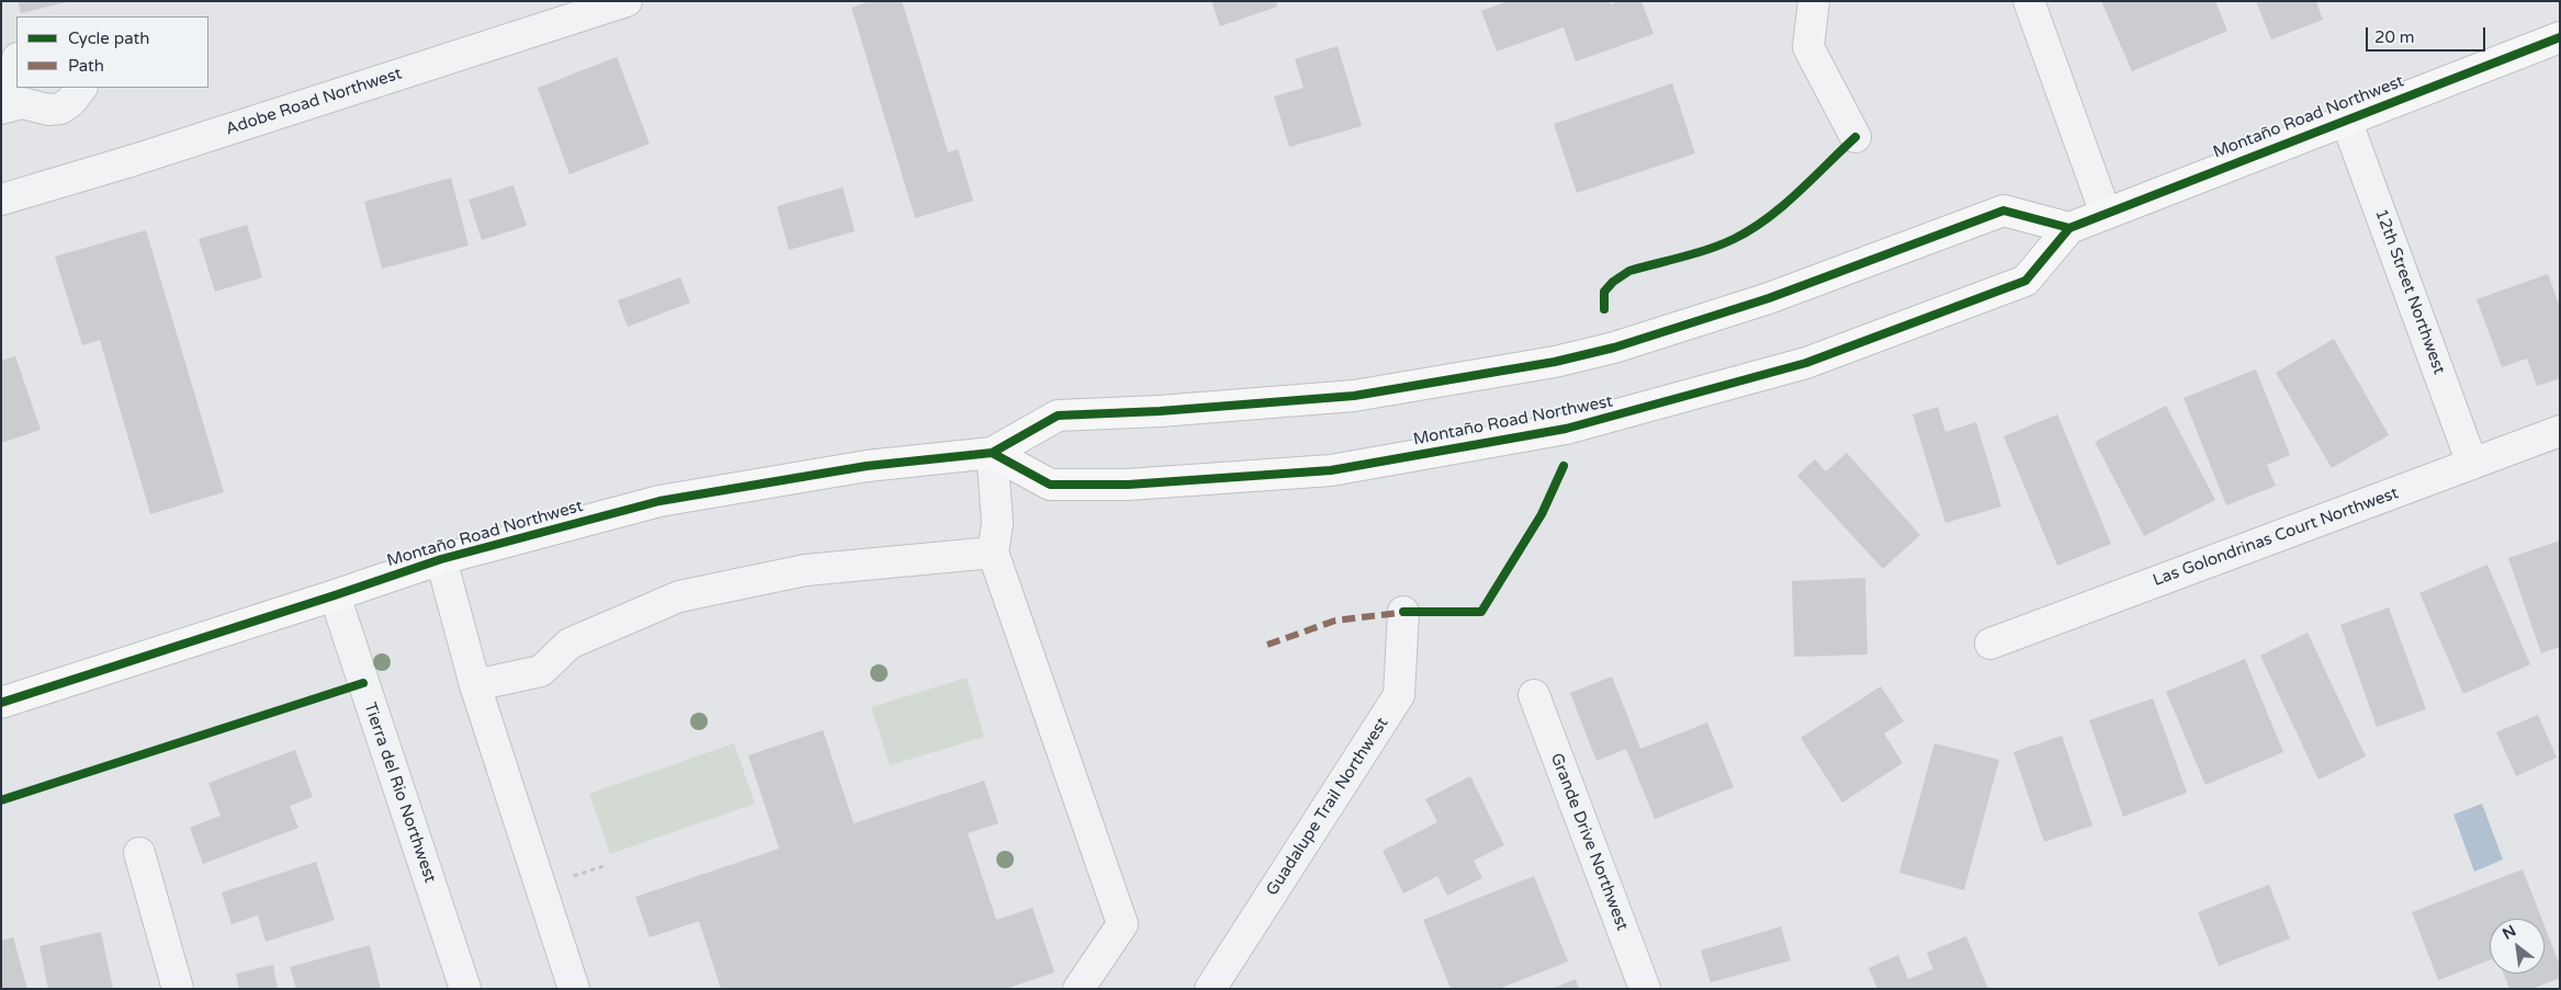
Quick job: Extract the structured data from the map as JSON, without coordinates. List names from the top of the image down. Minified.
{"streets":{"main road":["Montaño Road Northwest"],"street":["Adobe Road Northwest","12th Street Northwest","Las Golondrinas Court Northwest","Tierra del Rio Northwest","Guadalupe Trail Northwest","Grande Drive Northwest"]},"crossings":[["Montaño Road Northwest","12th Street Northwest"],["Montaño Road Northwest","Tierra del Rio Northwest"],["12th Street Northwest","Las Golondrinas Court Northwest"]],"legend":["Cycle path","Path"],"scale_bar":"20 m","north":"top left"}
